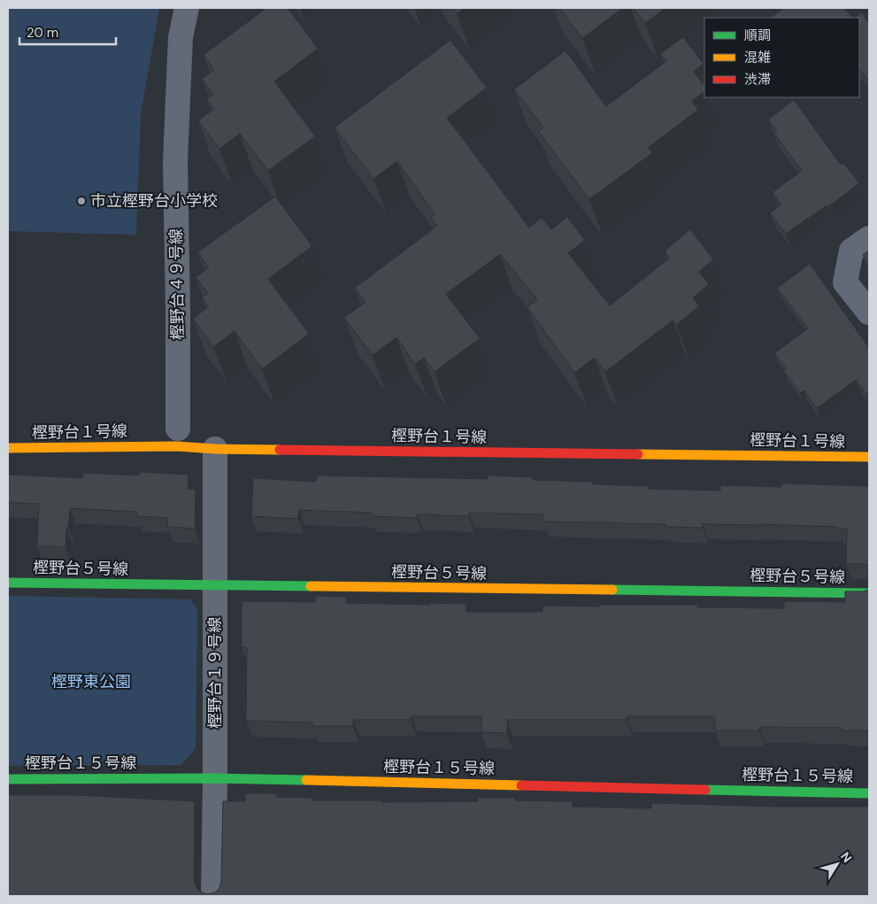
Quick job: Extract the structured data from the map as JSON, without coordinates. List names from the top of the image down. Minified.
{"streets":{"street":["樫野台４９号線","樫野台１号線","樫野台５号線","樫野台１９号線","樫野台１５号線"]},"crossings":[["樫野台１号線","樫野台１９号線"],["樫野台５号線","樫野台１９号線"],["樫野台１９号線","樫野台１５号線"]],"parks":["樫野東公園"],"places":["市立樫野台小学校"],"legend":["順調","混雑","渋滞"],"scale_bar":"20 m","north":"top right"}
